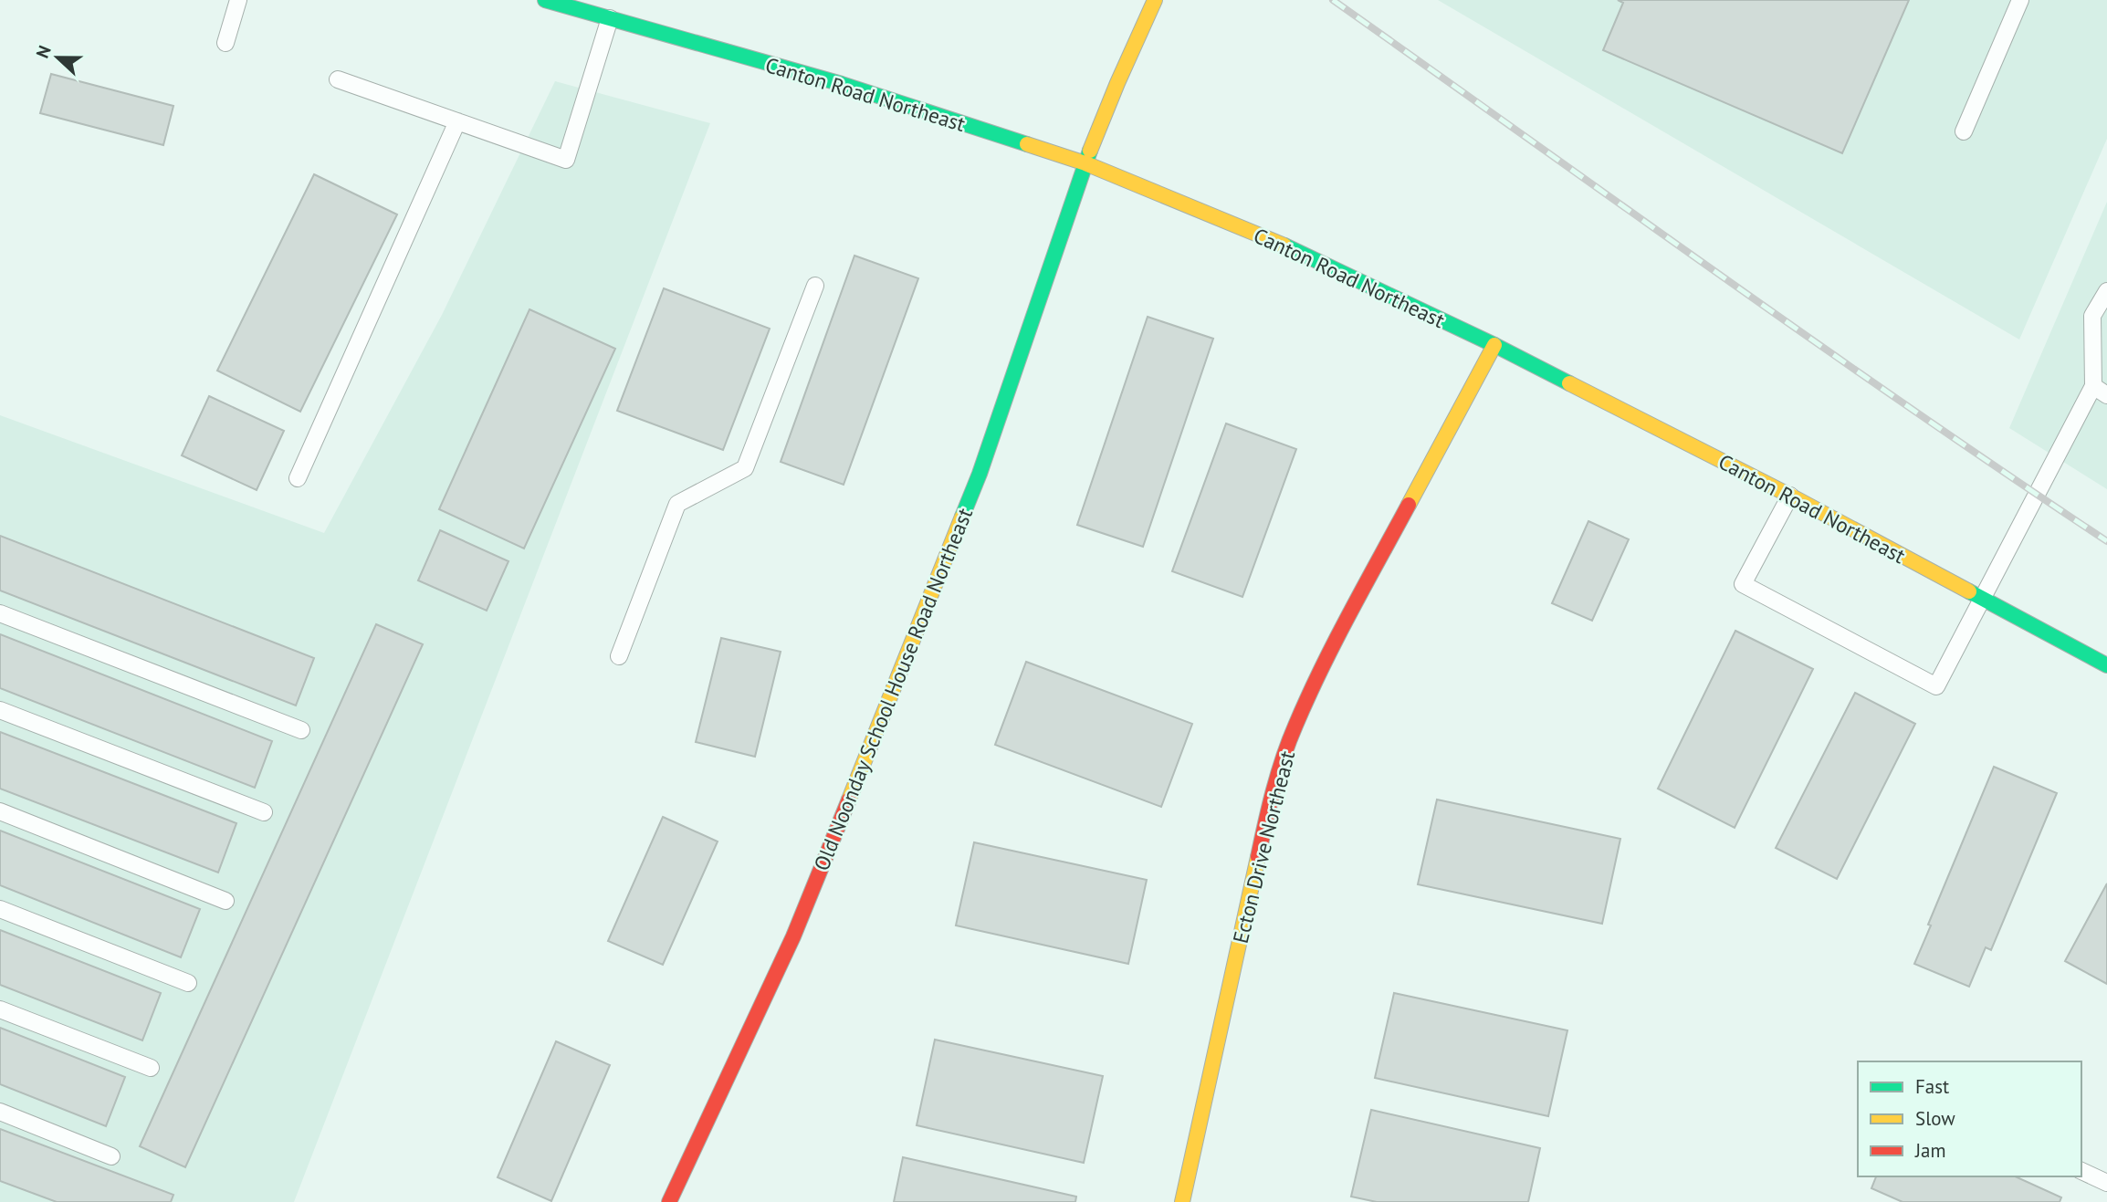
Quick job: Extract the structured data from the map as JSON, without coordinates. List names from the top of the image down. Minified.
{"streets":{"street":["Canton Road Northeast","Old Noonday School House Road Northeast","Ecton Drive Northeast"]},"crossings":[["Canton Road Northeast","Old Noonday School House Road Northeast"],["Canton Road Northeast","Ecton Drive Northeast"]],"legend":["Fast","Slow","Jam"],"north":"left"}
